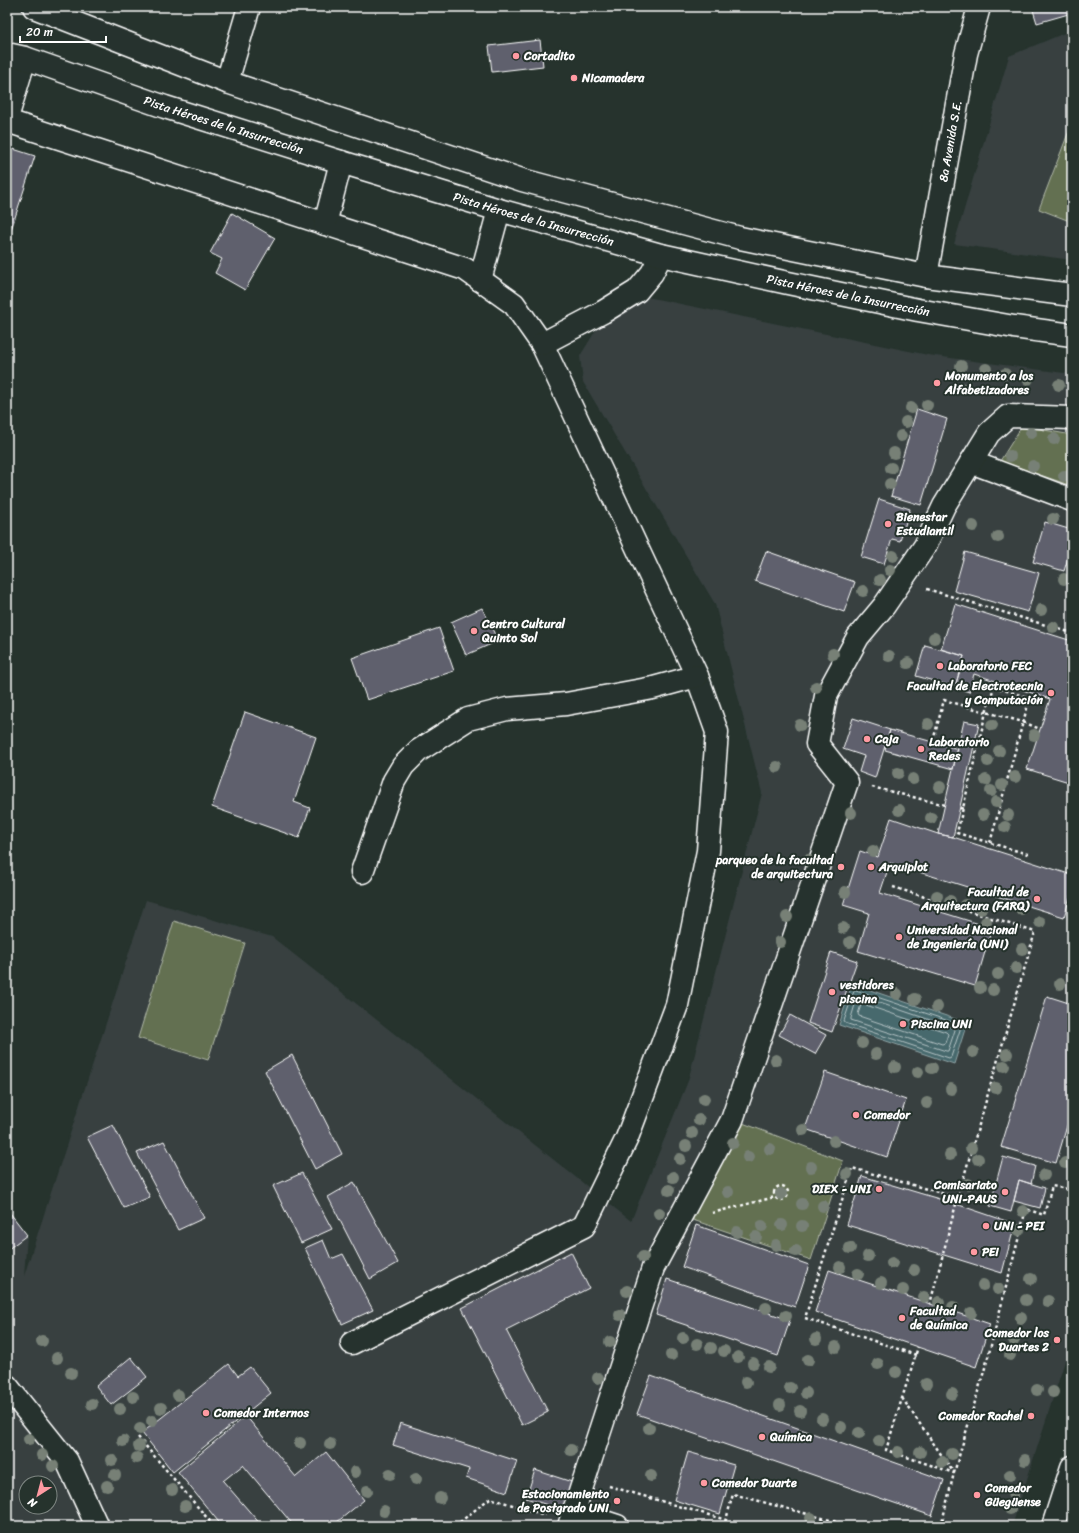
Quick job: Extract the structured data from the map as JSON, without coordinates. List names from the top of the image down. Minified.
{"streets":{"main road":["Pista Héroes de la Insurrección","8a Avenida S.E."]},"places":["Cortadito","Nicamadera","Monumento a los Alfabetizadores","Bienestar Estudiantil","Centro Cultural Quinto Sol","Laboratorio FEC","Facultad de Electrotecnia y Computación","Caja","Laboratorio Redes","parqueo de la facultad de arquitectura","Arquiplot","Facultad de Arquitectura (FARQ)","Universidad Nacional de Ingeniería (UNI)","vestidores piscina","Piscina UNI","Comedor","DIEX - UNI","Comisariato UNI-PAUS","UNI - PEI","PEI","Facultad de Química","Comedor los Duartes 2","Comedor Internos","Comedor Rachel","Química","Comedor Duarte","Comedor Güegüense","Estacionamiento de Postgrado UNI"],"scale_bar":"20 m","north":"bottom left"}
